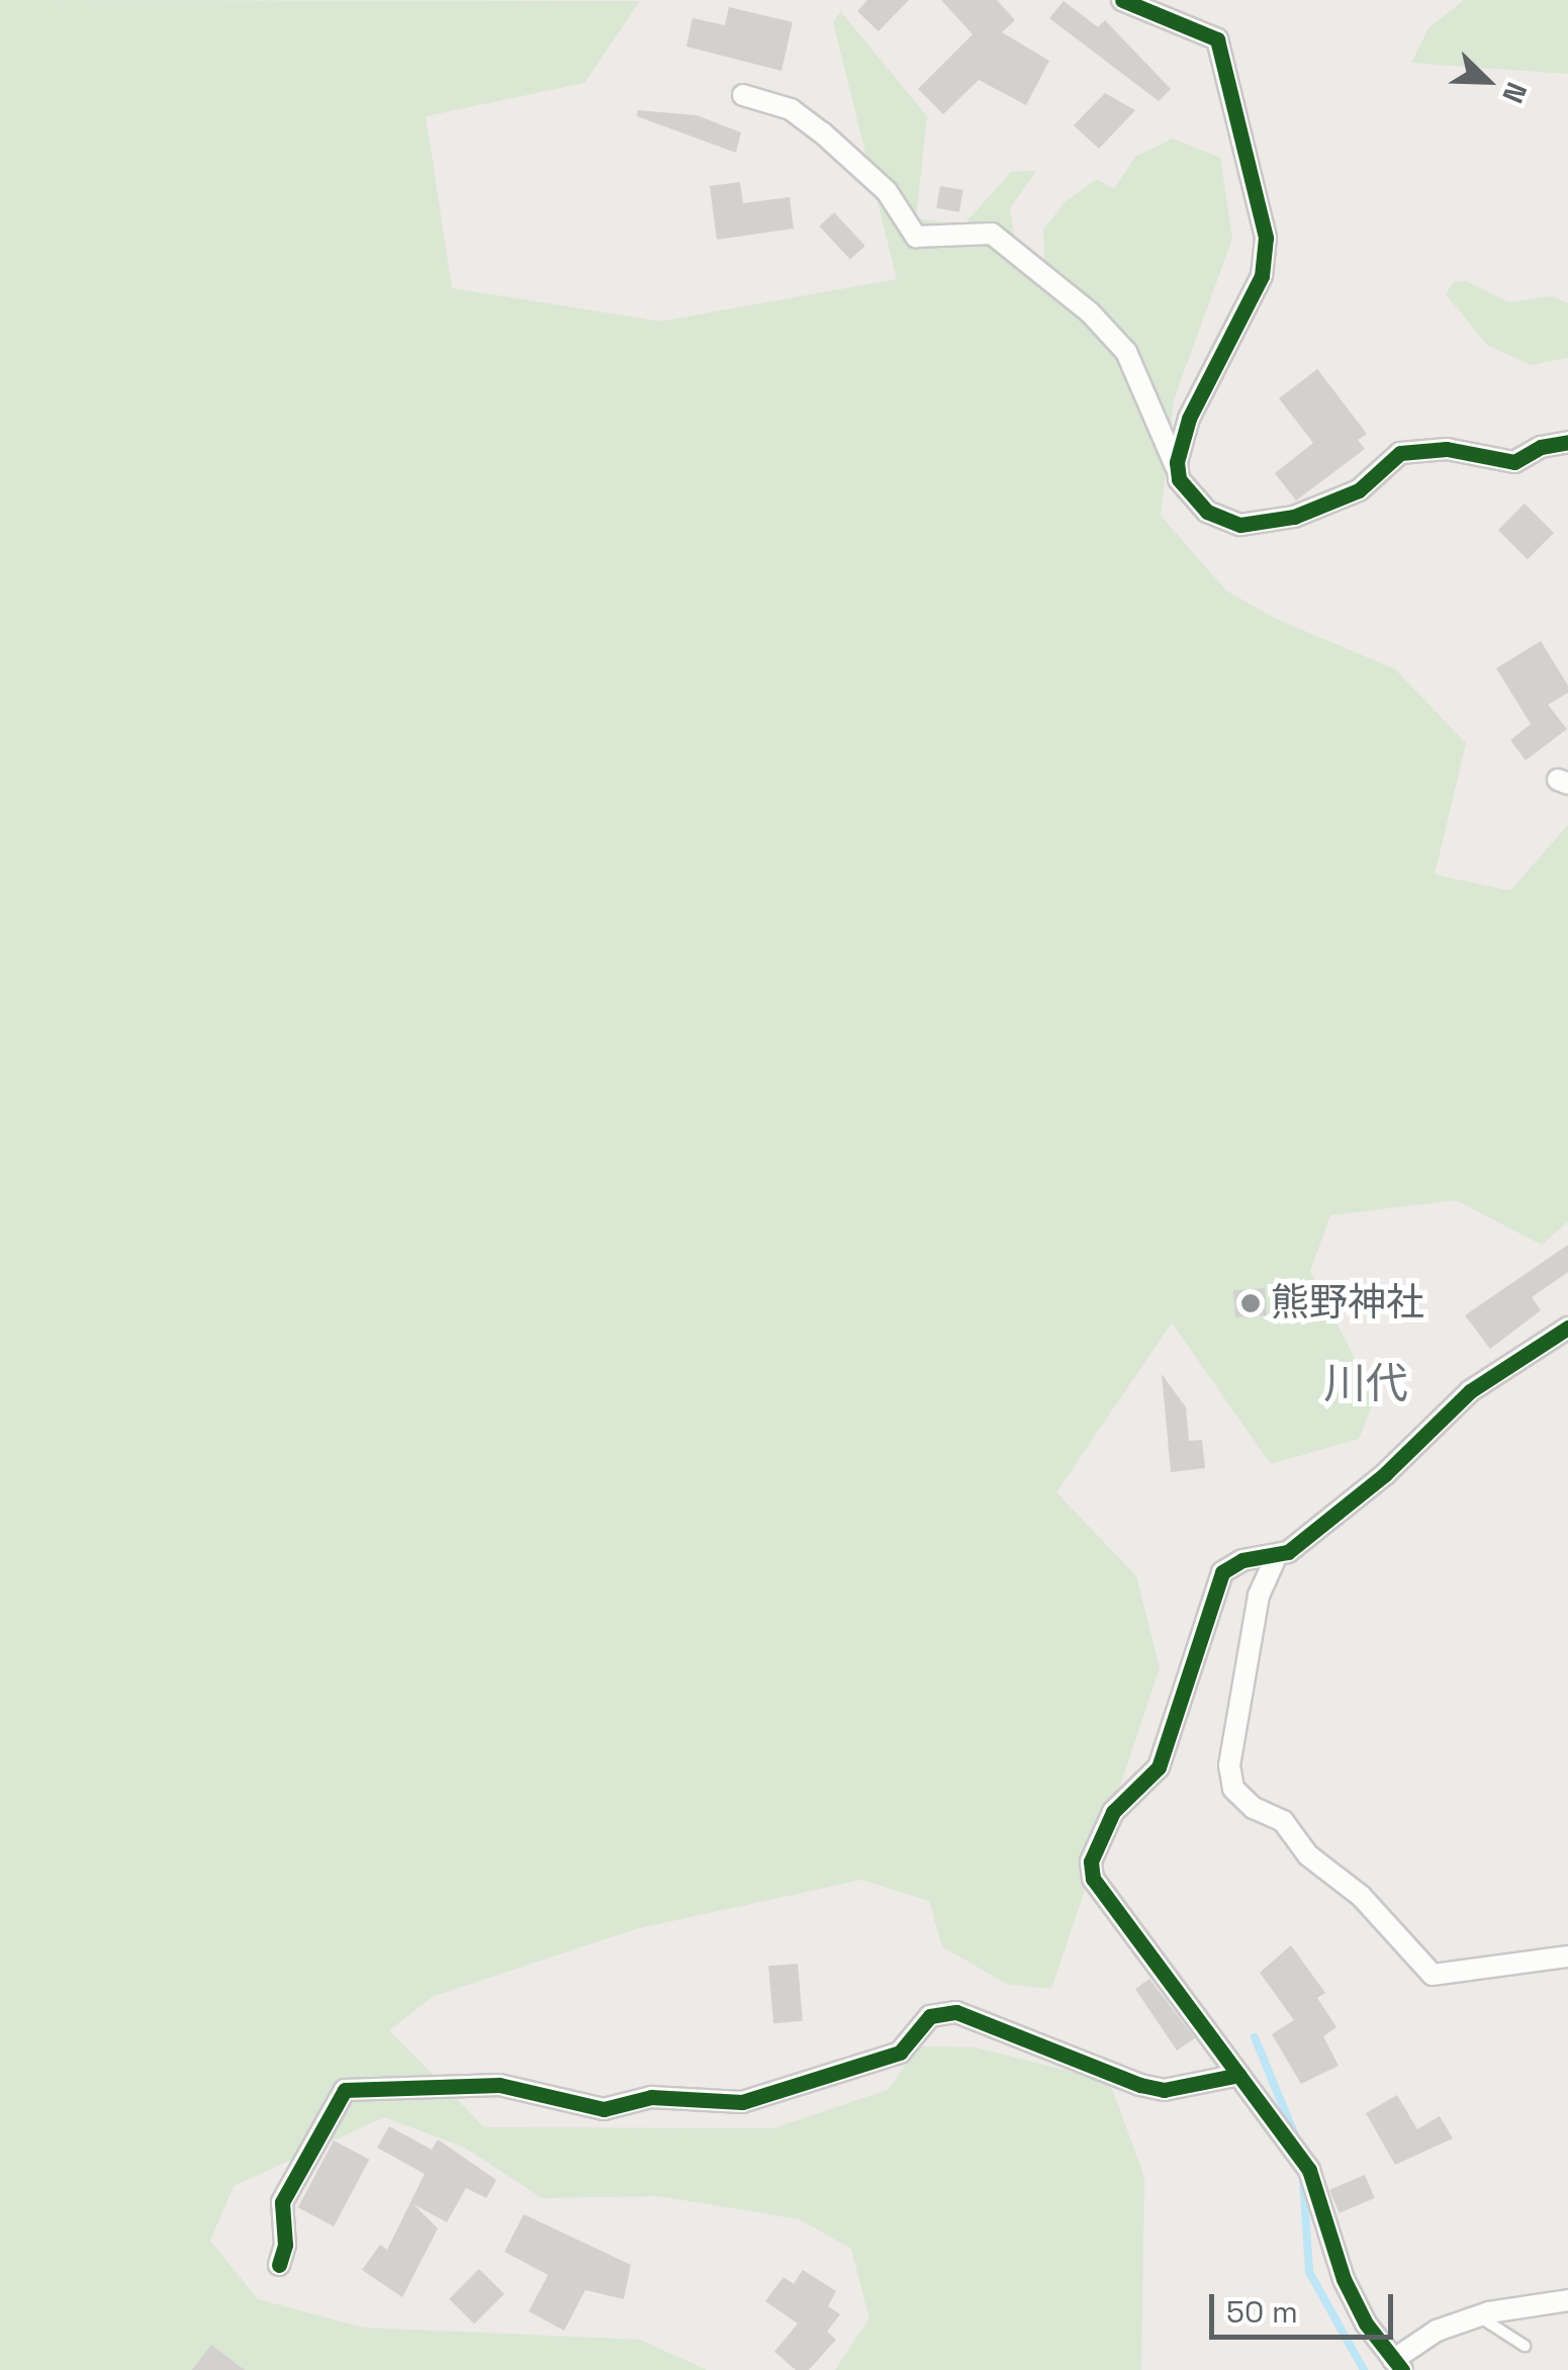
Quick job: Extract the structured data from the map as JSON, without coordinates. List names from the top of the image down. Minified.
{"districts":["川代"],"places":["熊野神社"],"scale_bar":"50 m","north":"bottom right"}
